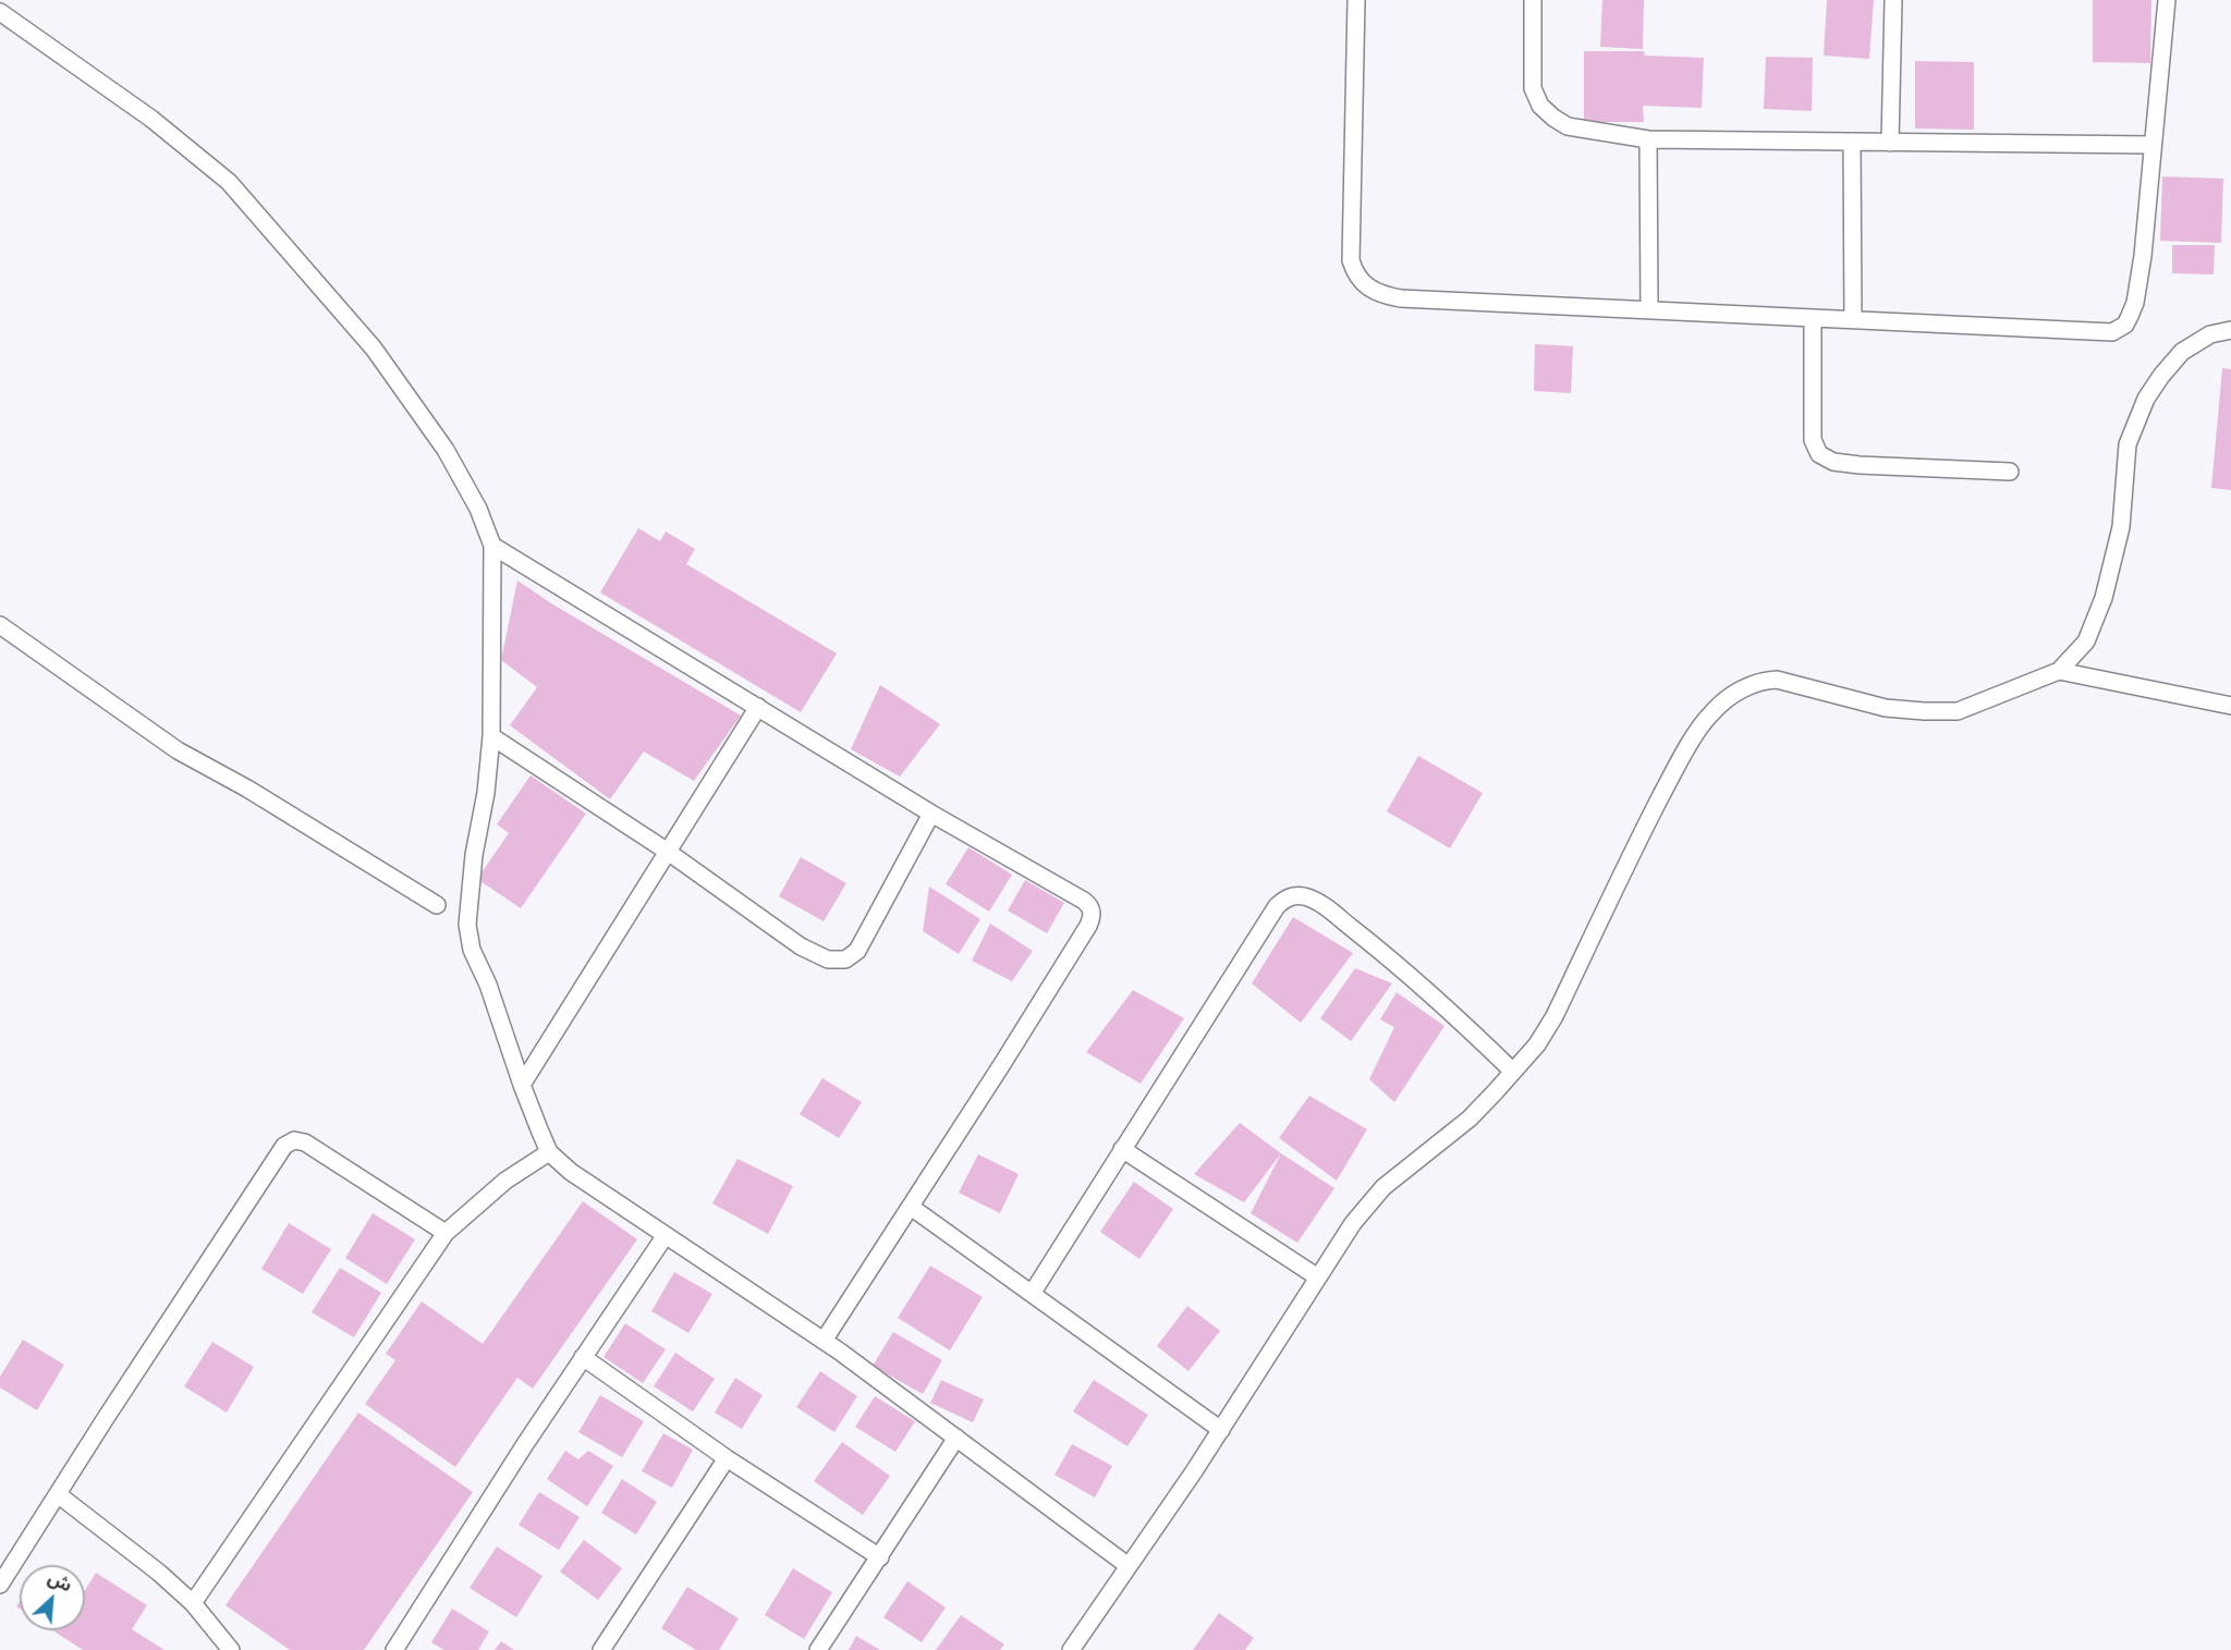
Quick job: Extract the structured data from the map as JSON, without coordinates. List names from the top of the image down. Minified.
{"north":"top right"}
